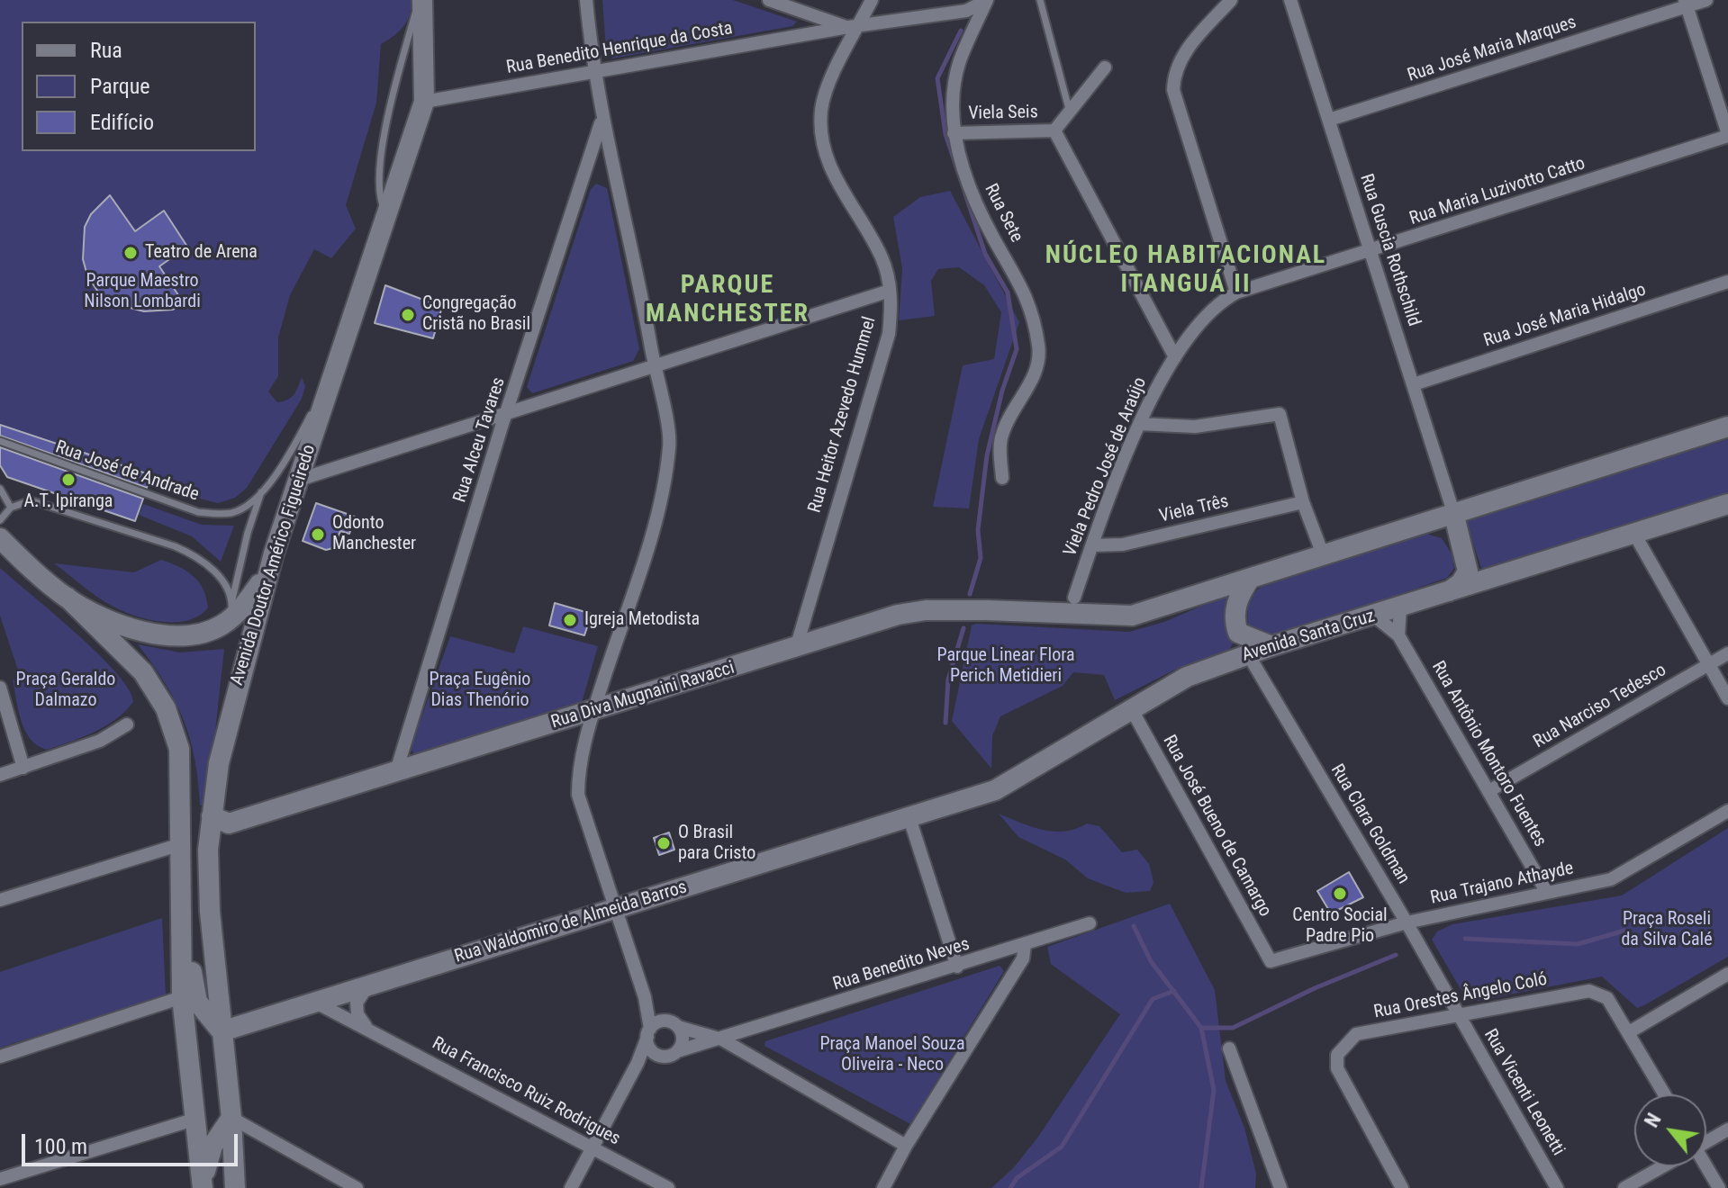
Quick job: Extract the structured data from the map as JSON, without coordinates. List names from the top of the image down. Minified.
{"streets":{"main road":["Avenida Doutor Américo Figueiredo","Avenida Santa Cruz","Rua Diva Mugnaini Ravacci","Rua Waldomiro de Almeida Barros"],"street":["Rua Benedito Henrique da Costa","Rua José Maria Marques","Viela Seis","Rua Maria Luzivotto Catto","Rua Sete","Rua Guscia Rothschild","Rua José Maria Hidalgo","Rua Heitor Azevedo Hummel","Rua Alceu Tavares","Viela Pedro José de Araújo","Viela Três","Rua Narciso Tedesco","Rua Antônio Montoro Fuentes","Rua Clara Goldman","Rua José Bueno de Camargo","Rua Trajano Athayde","Rua Benedito Neves","Rua Orestes Ângelo Coló","Rua Francisco Ruiz Rodrigues","Rua Vicenti Leonetti"],"lane":["Rua José de Andrade"]},"crossings":[["Rua Benedito Henrique da Costa","Rua Sete"],["Rua Benedito Henrique da Costa","Rua Heitor Azevedo Hummel"],["Rua Benedito Henrique da Costa","Avenida Doutor Américo Figueiredo"],["Rua José Maria Marques","Rua Guscia Rothschild"],["Viela Seis","Rua Sete"],["Rua Maria Luzivotto Catto","Rua Guscia Rothschild"],["Rua Maria Luzivotto Catto","Viela Pedro José de Araújo"],["Rua Guscia Rothschild","Rua José Maria Hidalgo"],["Rua Heitor Azevedo Hummel","Rua Diva Mugnaini Ravacci"],["Rua Alceu Tavares","Rua Diva Mugnaini Ravacci"],["Viela Pedro José de Araújo","Viela Três"],["Viela Pedro José de Araújo","Rua Diva Mugnaini Ravacci"],["Rua José de Andrade","Avenida Doutor Américo Figueiredo"],["Avenida Doutor Américo Figueiredo","Rua Diva Mugnaini Ravacci"],["Avenida Doutor Américo Figueiredo","Rua Waldomiro de Almeida Barros"],["Avenida Santa Cruz","Rua Antônio Montoro Fuentes"],["Avenida Santa Cruz","Rua Clara Goldman"],["Avenida Santa Cruz","Rua José Bueno de Camargo"],["Avenida Santa Cruz","Rua Waldomiro de Almeida Barros"],["Rua Narciso Tedesco","Rua Antônio Montoro Fuentes"],["Rua Antônio Montoro Fuentes","Rua Trajano Athayde"],["Rua Clara Goldman","Rua Trajano Athayde"],["Rua Clara Goldman","Rua Orestes Ângelo Coló"],["Rua Clara Goldman","Rua Vicenti Leonetti"],["Rua José Bueno de Camargo","Rua Trajano Athayde"],["Rua Waldomiro de Almeida Barros","Rua Francisco Ruiz Rodrigues"],["Rua Orestes Ângelo Coló","Rua Vicenti Leonetti"]],"districts":["NÚCLEO HABITACIONAL ITANGUÁ II","PARQUE MANCHESTER"],"parks":["Parque Maestro Nilson Lombardi","Parque Linear Flora Perich Metidieri","Praça Geraldo Dalmazo","Praça Eugênio Dias Thenório","Praça Roseli da Silva Calé","Praça Manoel Souza Oliveira - Neco"],"places":["Teatro de Arena","Congregação Cristã no Brasil","A.T. Ipiranga","Odonto Manchester","Igreja Metodista","O Brasil para Cristo","Centro Social Padre Pio"],"legend":["Rua","Parque","Edifício"],"scale_bar":"100 m","north":"top left"}
